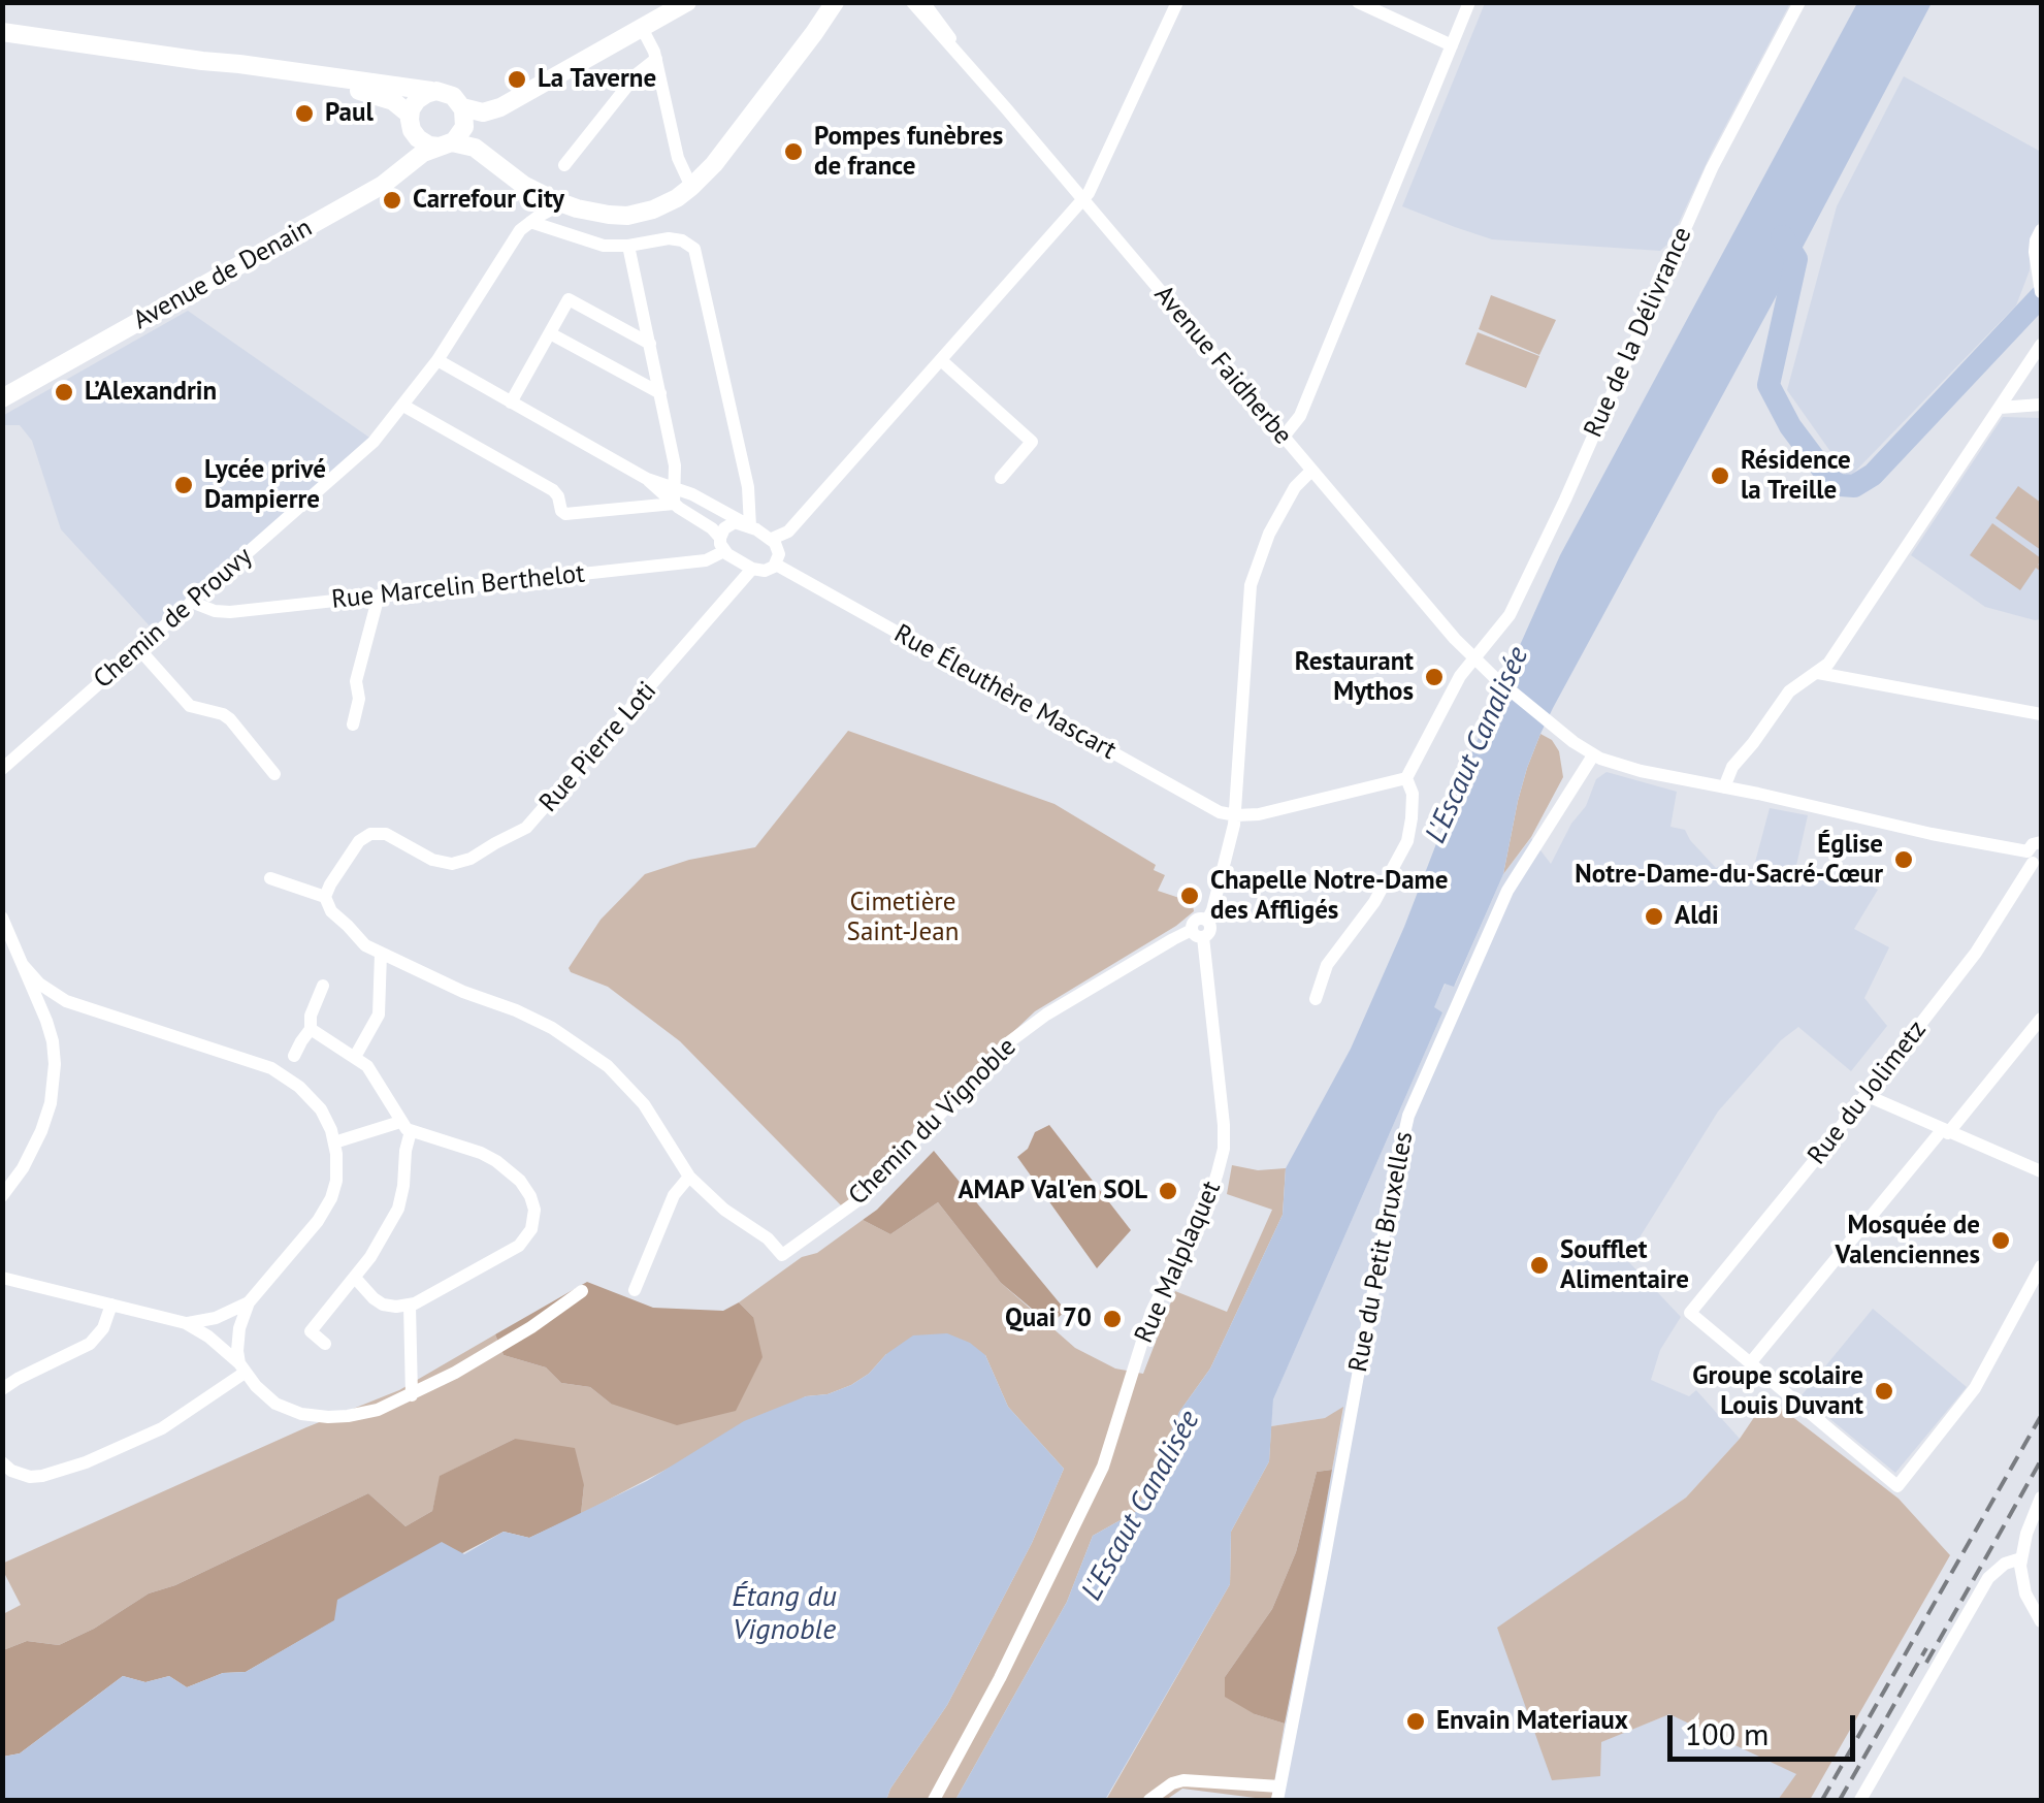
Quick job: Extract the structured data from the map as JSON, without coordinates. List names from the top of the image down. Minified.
{"streets":{"main road":["Avenue de Denain"],"street":["Rue de la Délivrance","Avenue Faidherbe","Rue Marcelin Berthelot","Chemin de Prouvy","Rue Éleuthère Mascart","Rue Pierre Loti","Rue du Jolimetz","Chemin du Vignoble","Rue du Petit Bruxelles","Rue Malplaquet"]},"crossings":[["Rue de la Délivrance","Avenue Faidherbe"],["Avenue Faidherbe","Rue du Jolimetz"],["Avenue Faidherbe","Rue du Petit Bruxelles"],["Rue Marcelin Berthelot","Chemin de Prouvy"],["Rue Marcelin Berthelot","Rue Éleuthère Mascart"],["Rue Marcelin Berthelot","Rue Pierre Loti"],["Rue Éleuthère Mascart","Rue Pierre Loti"],["Rue Éleuthère Mascart","Chemin du Vignoble"],["Chemin du Vignoble","Rue Malplaquet"]],"water":["L'Escaut Canalisée","Étang du Vignoble"],"parks":["Cimetière Saint-Jean"],"places":["La Taverne","Paul","Pompes funèbres de france","Carrefour City","L’Alexandrin","Résidence la Treille","Lycée privé Dampierre","Restaurant Mythos","Église Notre-Dame-du-Sacré-Cœur","Chapelle Notre-Dame des Affligés","Aldi","AMAP Val'en SOL","Mosquée de Valenciennes","Soufflet Alimentaire","Quai 70","Groupe scolaire Louis Duvant","Envain Materiaux"],"scale_bar":"100 m"}
